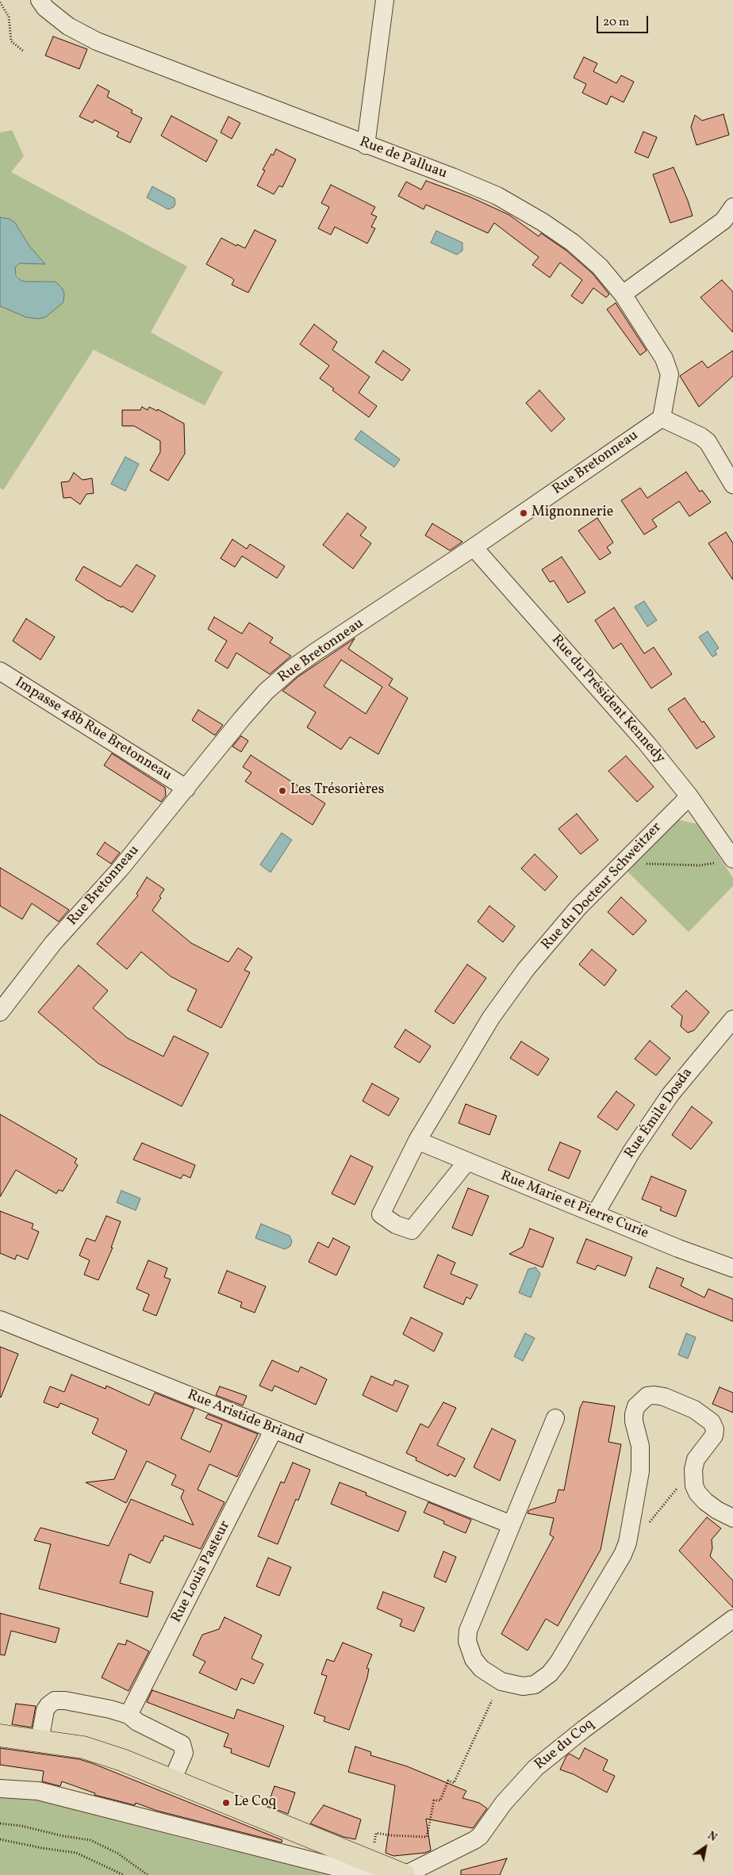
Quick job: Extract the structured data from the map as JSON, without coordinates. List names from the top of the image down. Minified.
{"streets":{"street":["Rue de Palluau","Rue Bretonneau","Rue du Président Kennedy","Impasse 48b Rue Bretonneau","Rue du Docteur Schweitzer","Rue Émile Dosda","Rue Marie et Pierre Curie","Rue Aristide Briand","Rue Louis Pasteur","Rue du Coq"]},"crossings":[["Rue de Palluau","Rue Bretonneau"],["Rue Bretonneau","Rue du Président Kennedy"],["Rue Bretonneau","Impasse 48b Rue Bretonneau"],["Rue du Président Kennedy","Rue du Docteur Schweitzer"],["Rue du Docteur Schweitzer","Rue Marie et Pierre Curie"],["Rue Émile Dosda","Rue Marie et Pierre Curie"],["Rue Aristide Briand","Rue Louis Pasteur"]],"places":["Mignonnerie","Les Trésorières","Le Coq"],"scale_bar":"20 m","north":"top right"}
